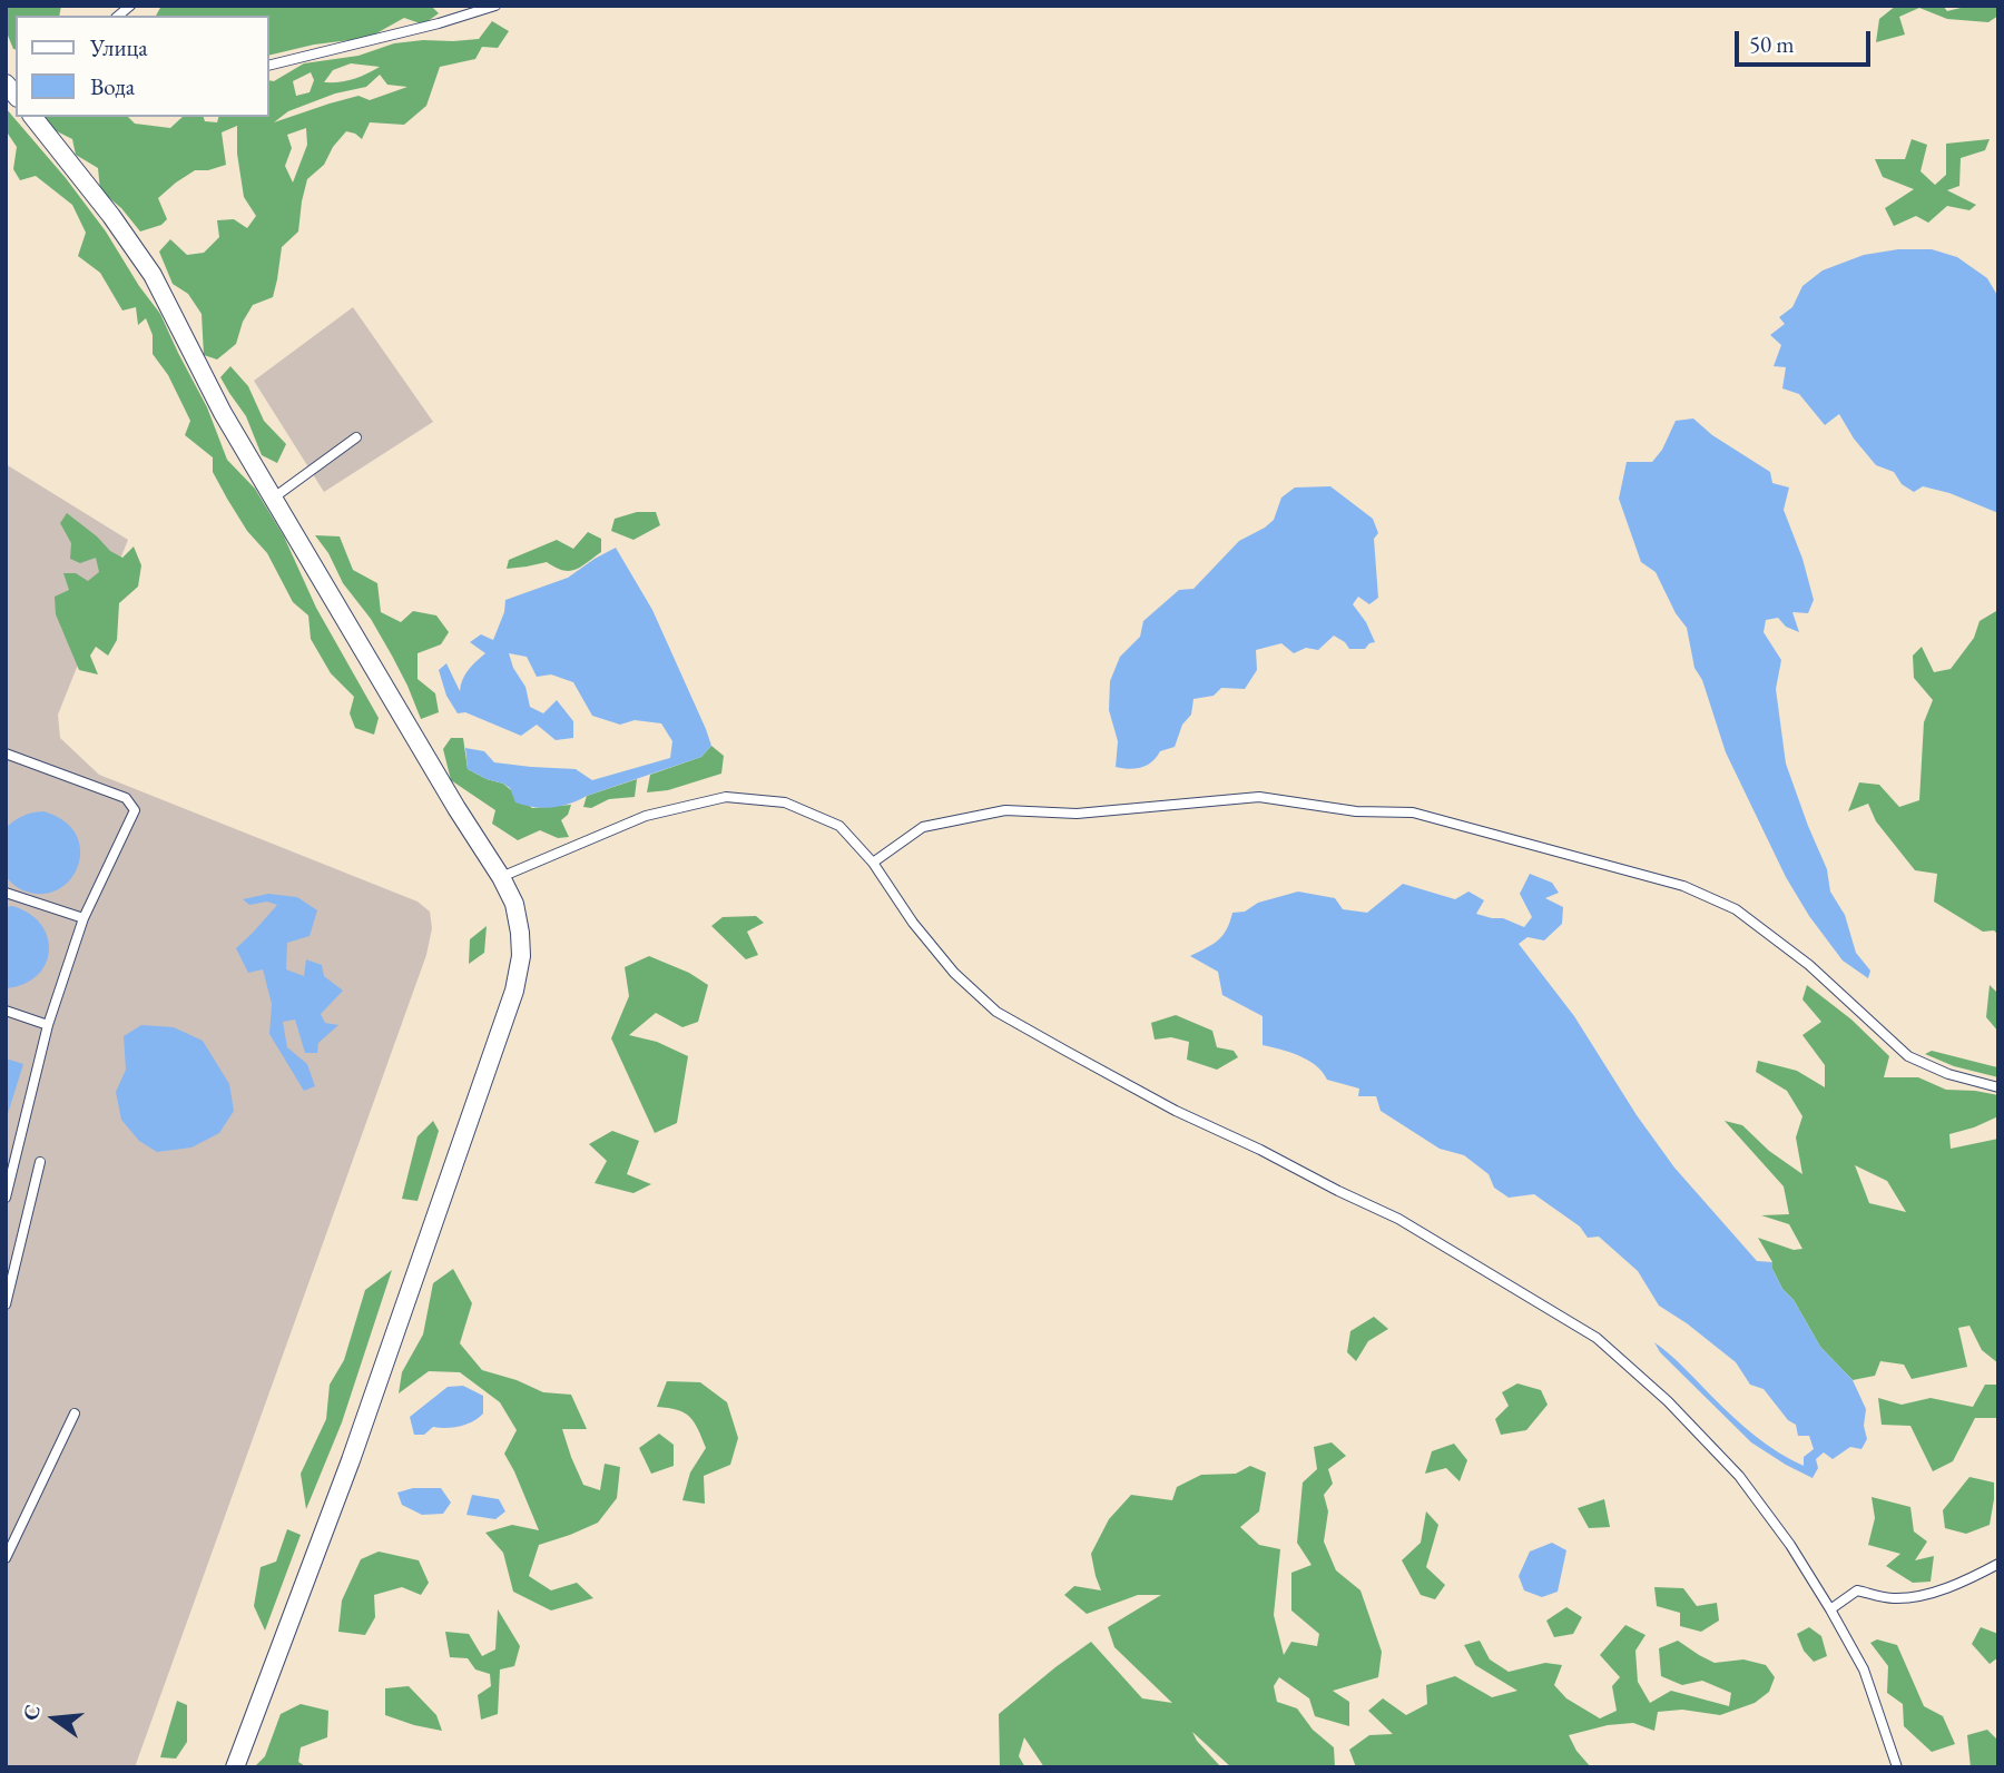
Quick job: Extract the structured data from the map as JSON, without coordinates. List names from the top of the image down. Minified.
{"legend":["Улица","Вода"],"scale_bar":"50 m","north":"left"}
